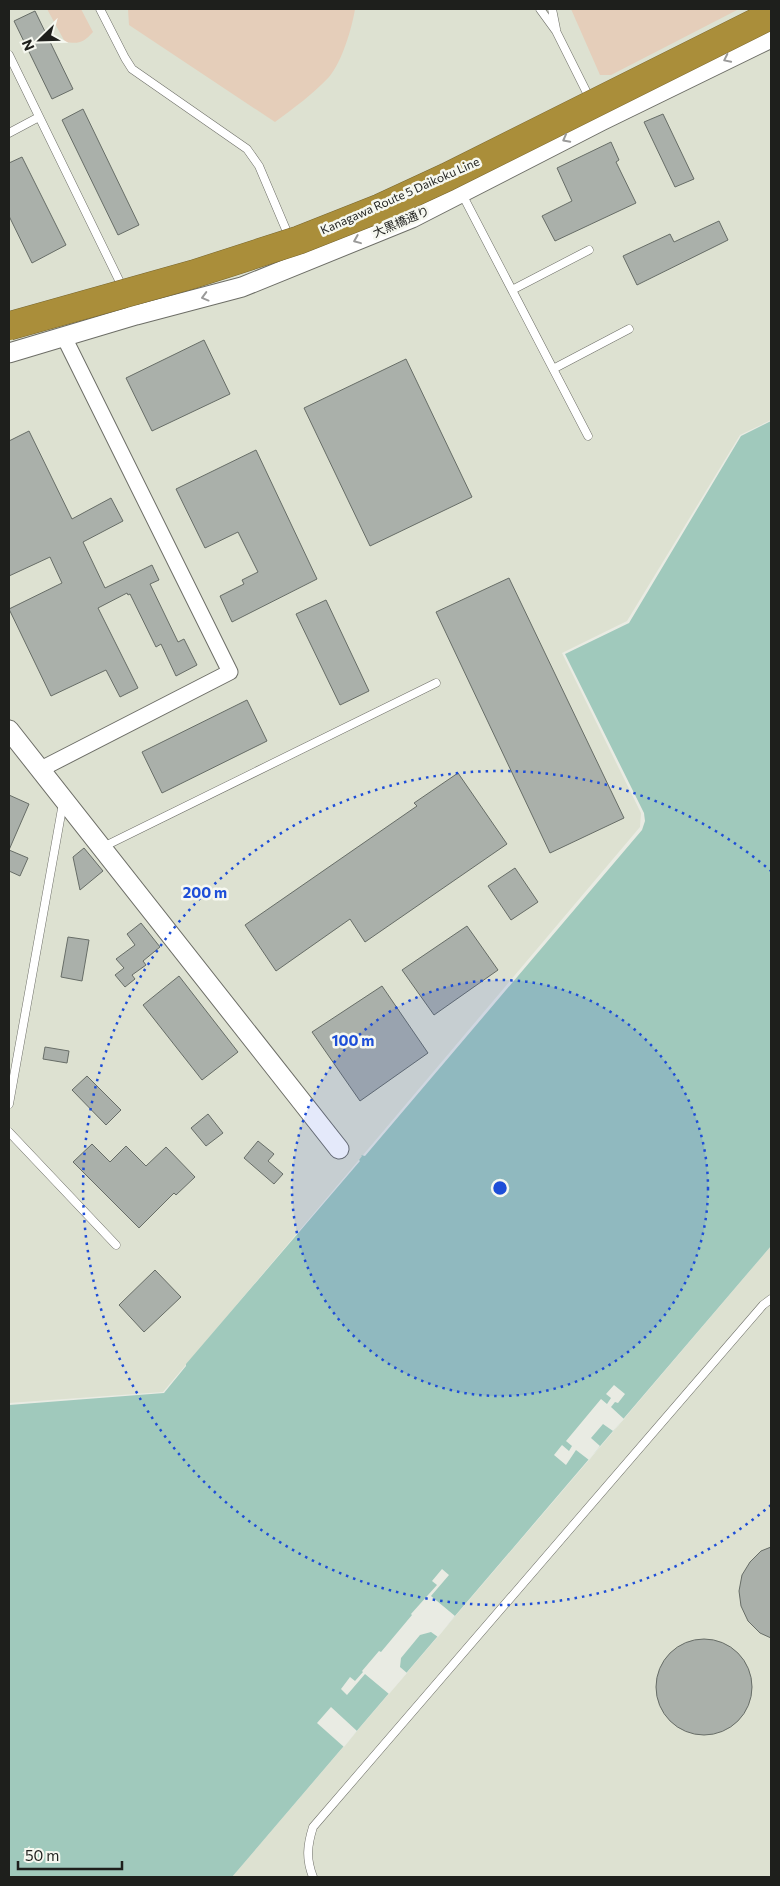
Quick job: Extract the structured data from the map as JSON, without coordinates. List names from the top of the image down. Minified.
{"streets":{"highway":["Kanagawa Route 5 Daikoku Line"],"street":["大黒橋通り"]},"scale_bar":"50 m","north":"bottom left","rings":["200 m","100 m"]}
